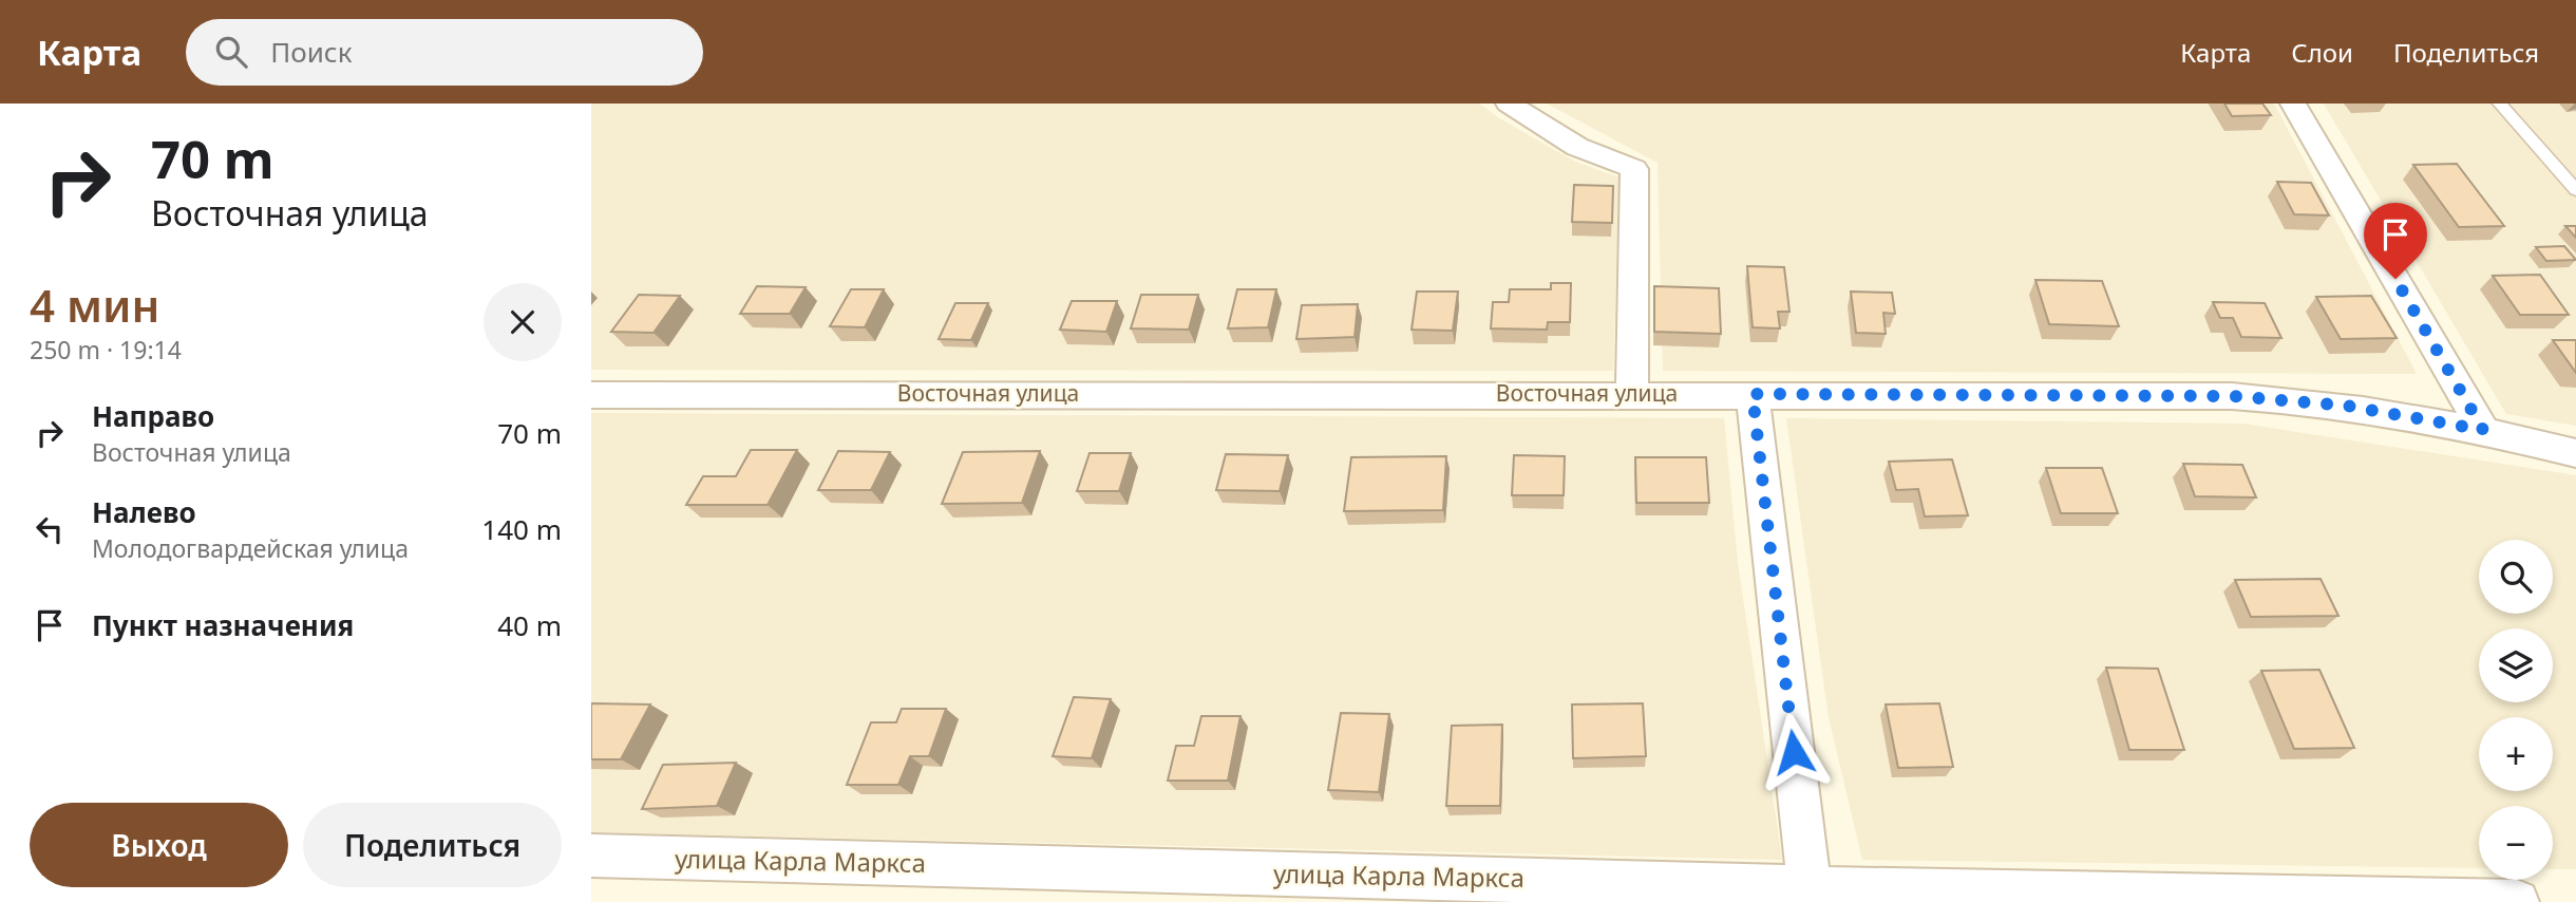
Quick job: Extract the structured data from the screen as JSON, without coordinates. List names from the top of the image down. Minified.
{"streets":{"street":["Восточная улица","улица Карла Маркса"]},"page":{"header":"Карта","search":"Поиск","nav":["Карта","Слои","Поделиться"],"turn":["70 m","Восточная улица"],"heading":["4 мин","250 m · 19:14"],"list":[{"name":"Направо","note":"Восточная улица","value":"70 m"},{"name":"Налево","note":"Молодогвардейская улица","value":"140 m"},{"name":"Пункт назначения","value":"40 m"}],"map_buttons":["+","−"],"buttons":["Выход","Поделиться"]}}
